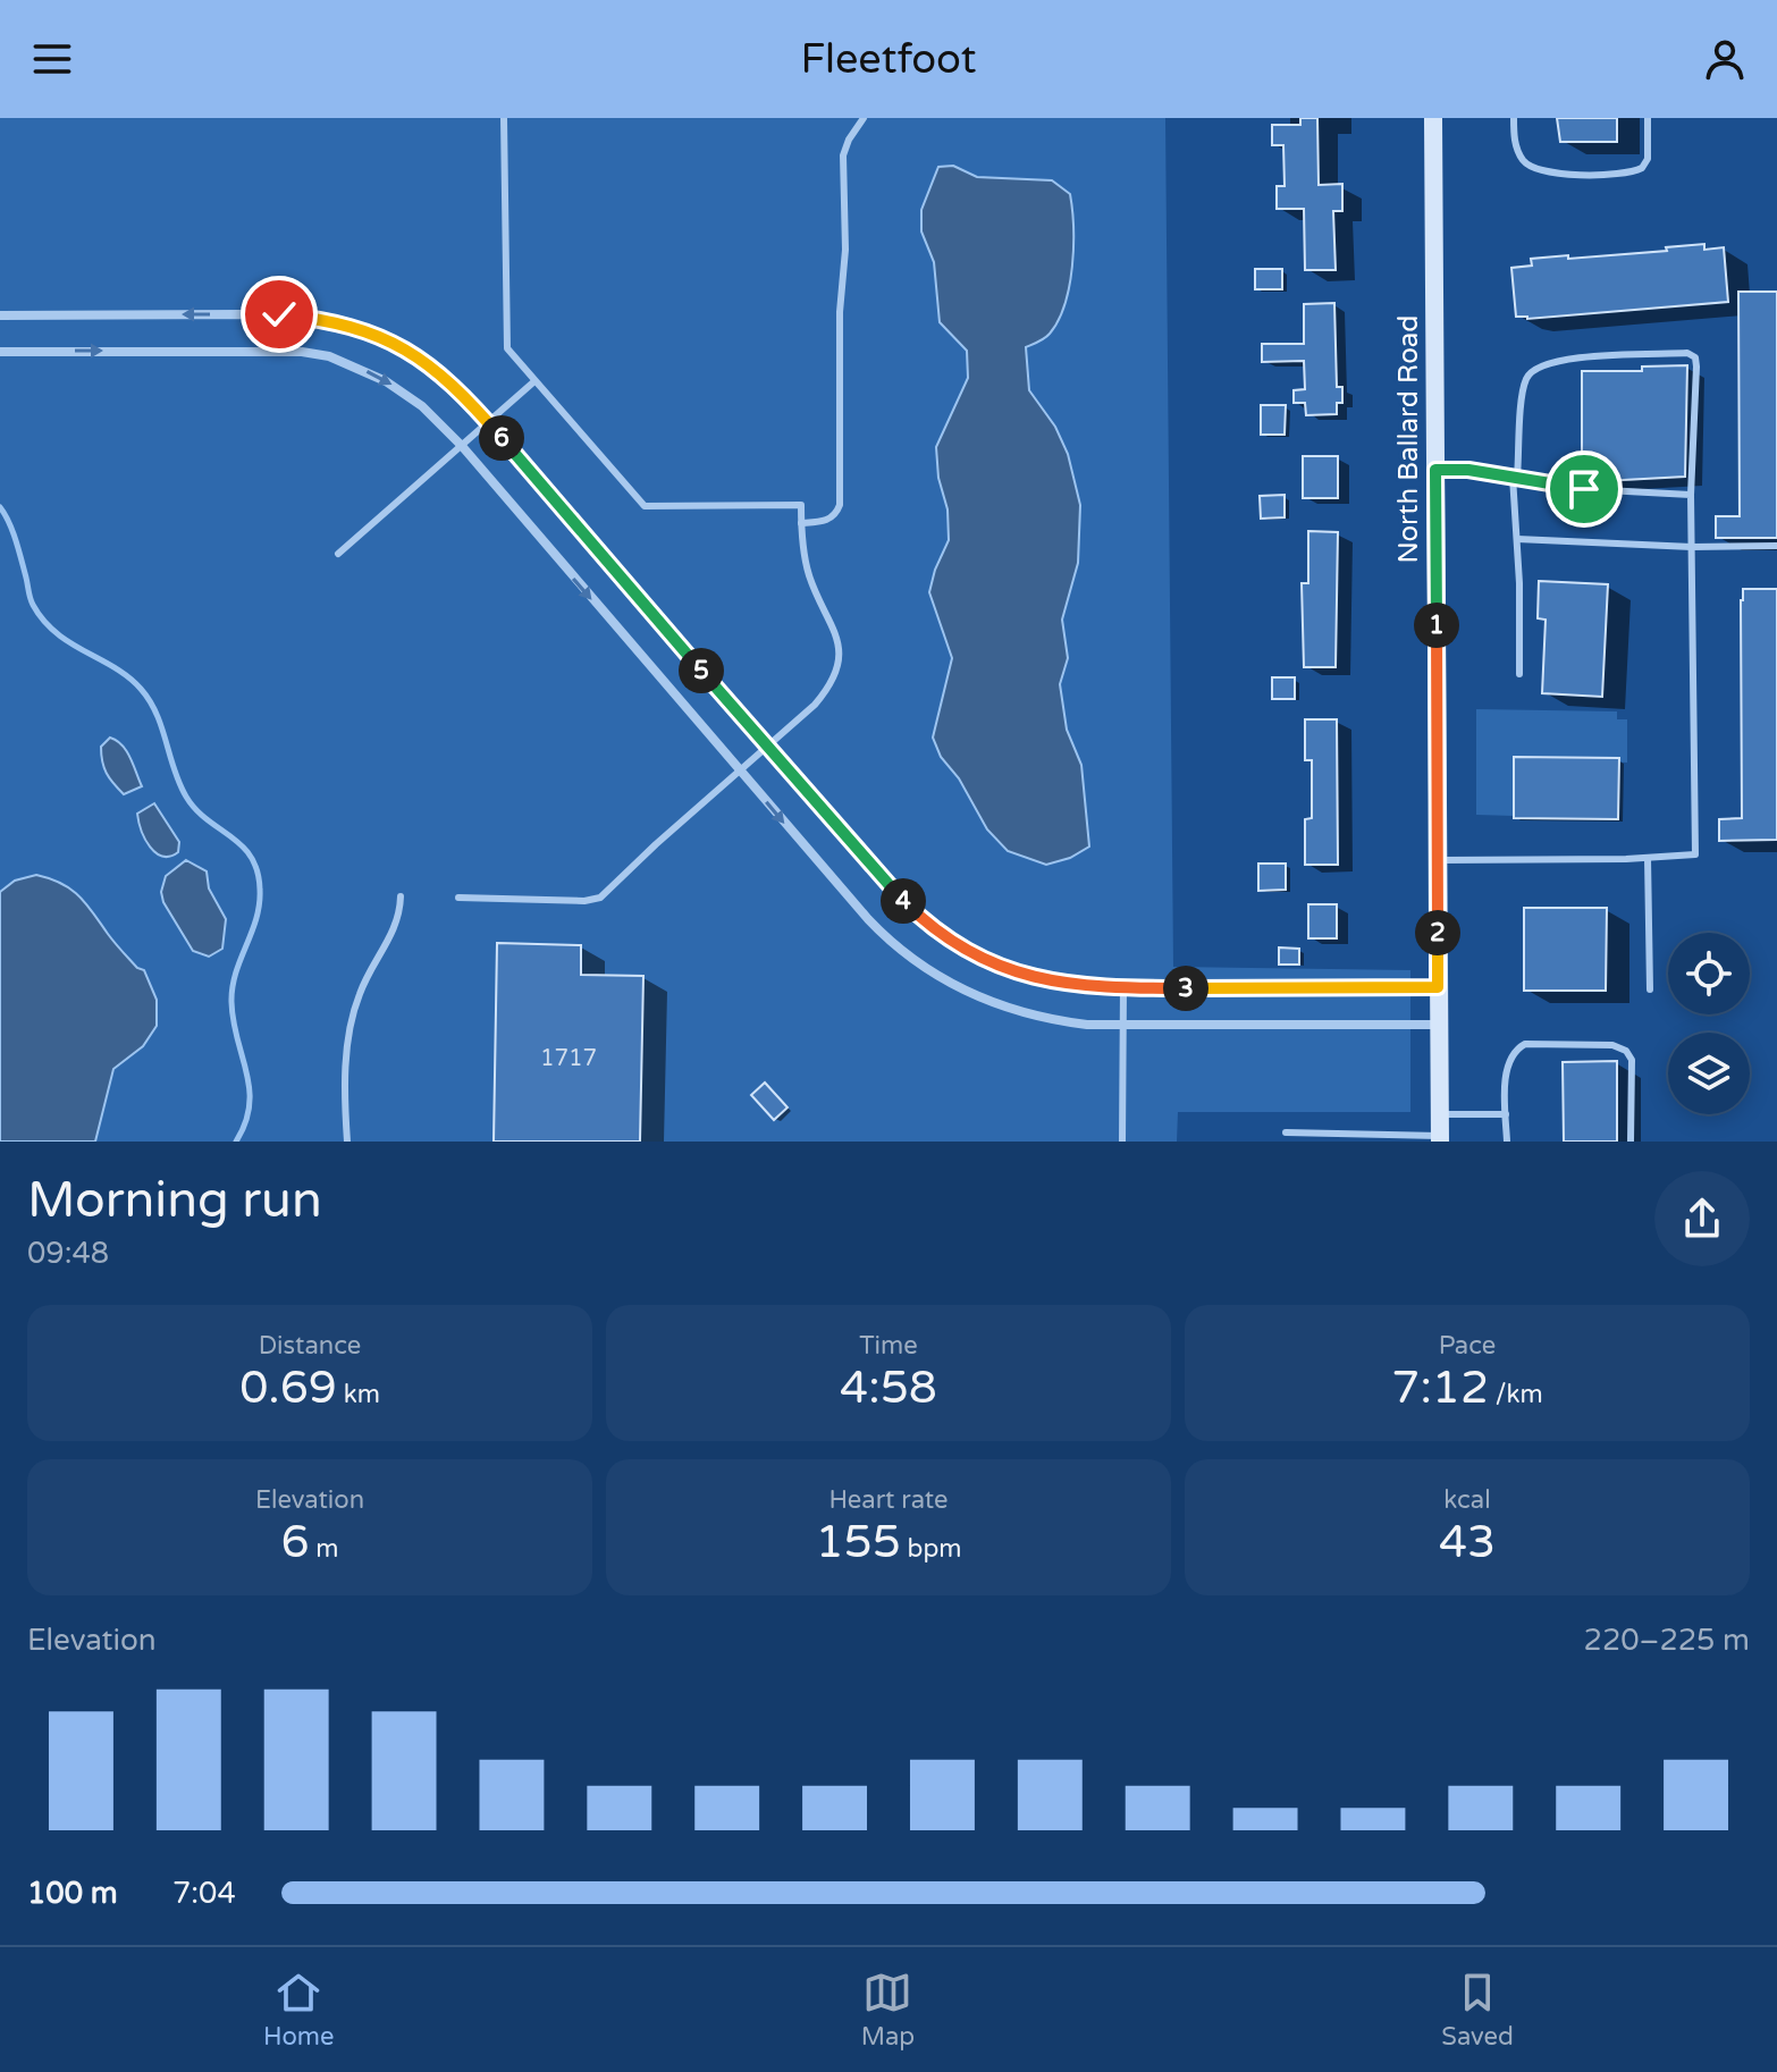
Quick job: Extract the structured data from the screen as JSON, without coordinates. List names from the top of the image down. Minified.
{"streets":{"main road":["North Ballard Road"]},"house_numbers":["1717"],"page":{"header":"Fleetfoot","pins":["6","1","5","4","2","3"],"heading":["Morning run","09:48"],"stats":[["Distance","0.69 km"],["Time","4:58"],["Pace","7:12 /km"],["Elevation","6 m"],["Heart rate","155 bpm"],["kcal","43"]],"chart":["Elevation","220–225 m"],"list":[{"name":"100 m","note":"7:04"}],"tabs":["Home","Map","Saved"]}}
